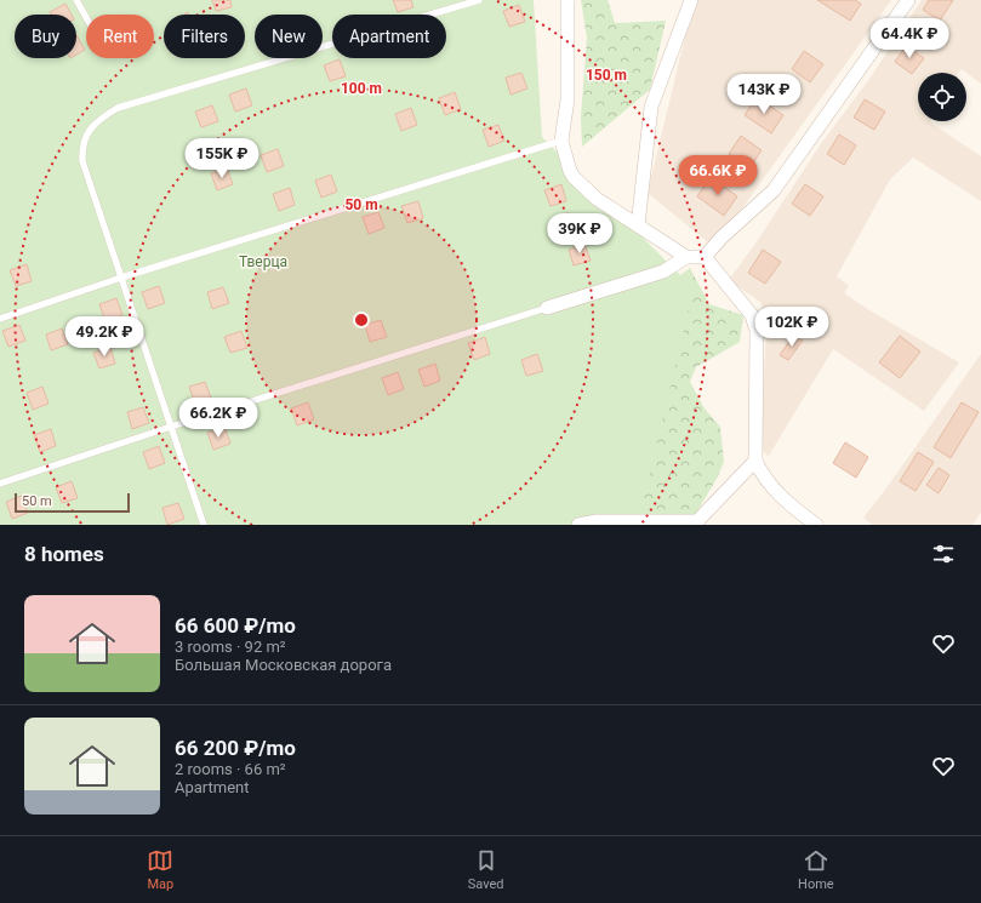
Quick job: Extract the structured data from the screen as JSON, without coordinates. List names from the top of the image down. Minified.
{"parks":["Тверца"],"scale_bar":"50 m","page":{"chip":["Buy","Rent","Filters","New","Apartment"],"price":["64.4K ₽","143K ₽","155K ₽","66.6K ₽","39K ₽","102K ₽","49.2K ₽","66.2K ₽"],"scale":"50 m","heading":"8 homes","list":[{"name":"66 600 ₽/mo","note":"3 rooms · 92 m² · Большая Московская дорога"},{"name":"66 200 ₽/mo","note":"2 rooms · 66 m² · Apartment"}],"tabs":["Map","Saved","Home"]},"rings":["150 m","100 m","50 m"]}
